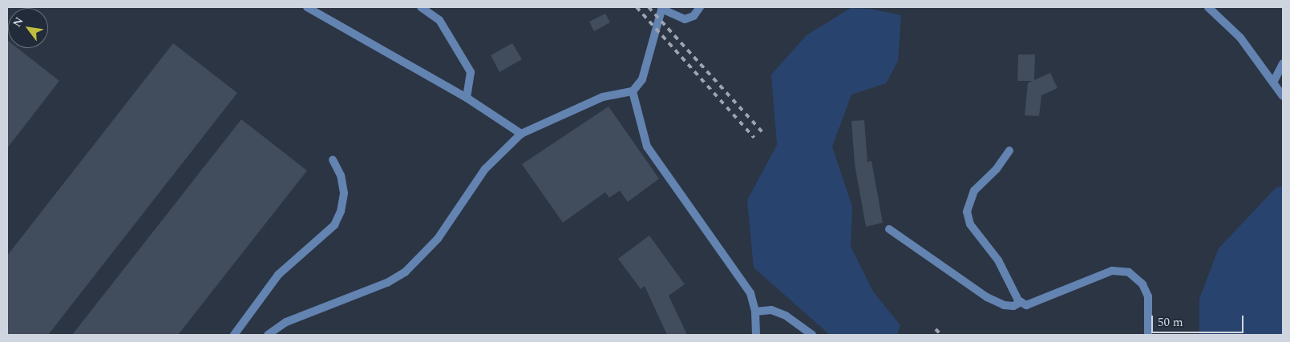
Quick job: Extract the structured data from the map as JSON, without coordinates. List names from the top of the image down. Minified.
{"scale_bar":"50 m","north":"top left"}
